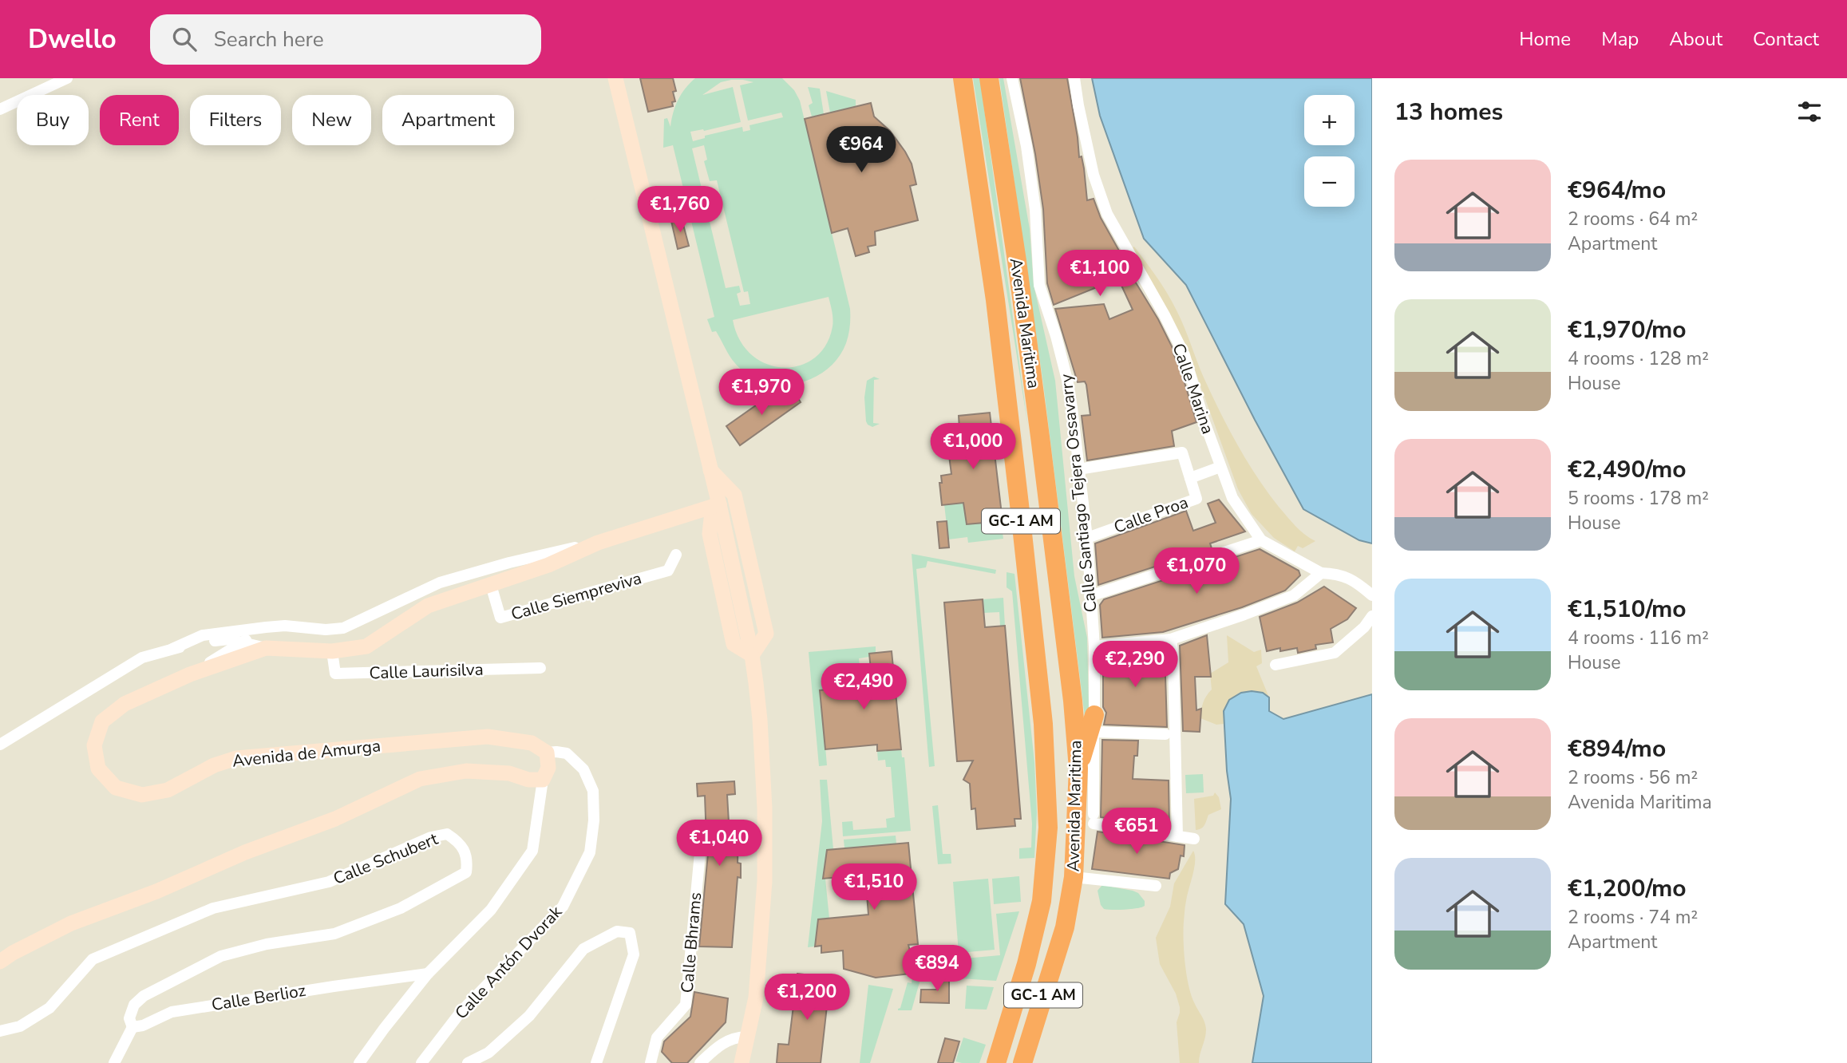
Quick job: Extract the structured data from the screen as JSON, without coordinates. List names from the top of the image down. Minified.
{"streets":{"highway":["Avenida Maritima","GC-1 AM"],"street":["Calle Marina","Calle Santiago Tejera Ossavarry","Calle Proa","Calle Siempreviva","Calle Laurisilva","Avenida de Amurga","Calle Schubert","Calle Bhrams","Calle Antón Dvorak","Calle Berlioz"]},"crossings":[["Calle Santiago Tejera Ossavarry","Calle Proa"],["Calle Siempreviva","Avenida de Amurga"],["Calle Laurisilva","Avenida de Amurga"],["Avenida de Amurga","Calle Antón Dvorak"],["Calle Schubert","Calle Berlioz"]],"page":{"header":"Dwello","search":"Search here","nav":["Home","Map","About","Contact"],"heading":"13 homes","map_buttons":["+","−"],"chip":["Buy","Rent","Filters","New","Apartment"],"price":["€964","€1,760","€1,100","€1,970","€1,000","€1,070","€2,290","€2,490","€651","€1,040","€1,510","€894","€1,200"],"list":[{"name":"€964/mo","note":"2 rooms · 64 m² · Apartment"},{"name":"€1,970/mo","note":"4 rooms · 128 m² · House"},{"name":"€2,490/mo","note":"5 rooms · 178 m² · House"},{"name":"€1,510/mo","note":"4 rooms · 116 m² · House"},{"name":"€894/mo","note":"2 rooms · 56 m² · Avenida Maritima"},{"name":"€1,200/mo","note":"2 rooms · 74 m² · Apartment"}]}}
